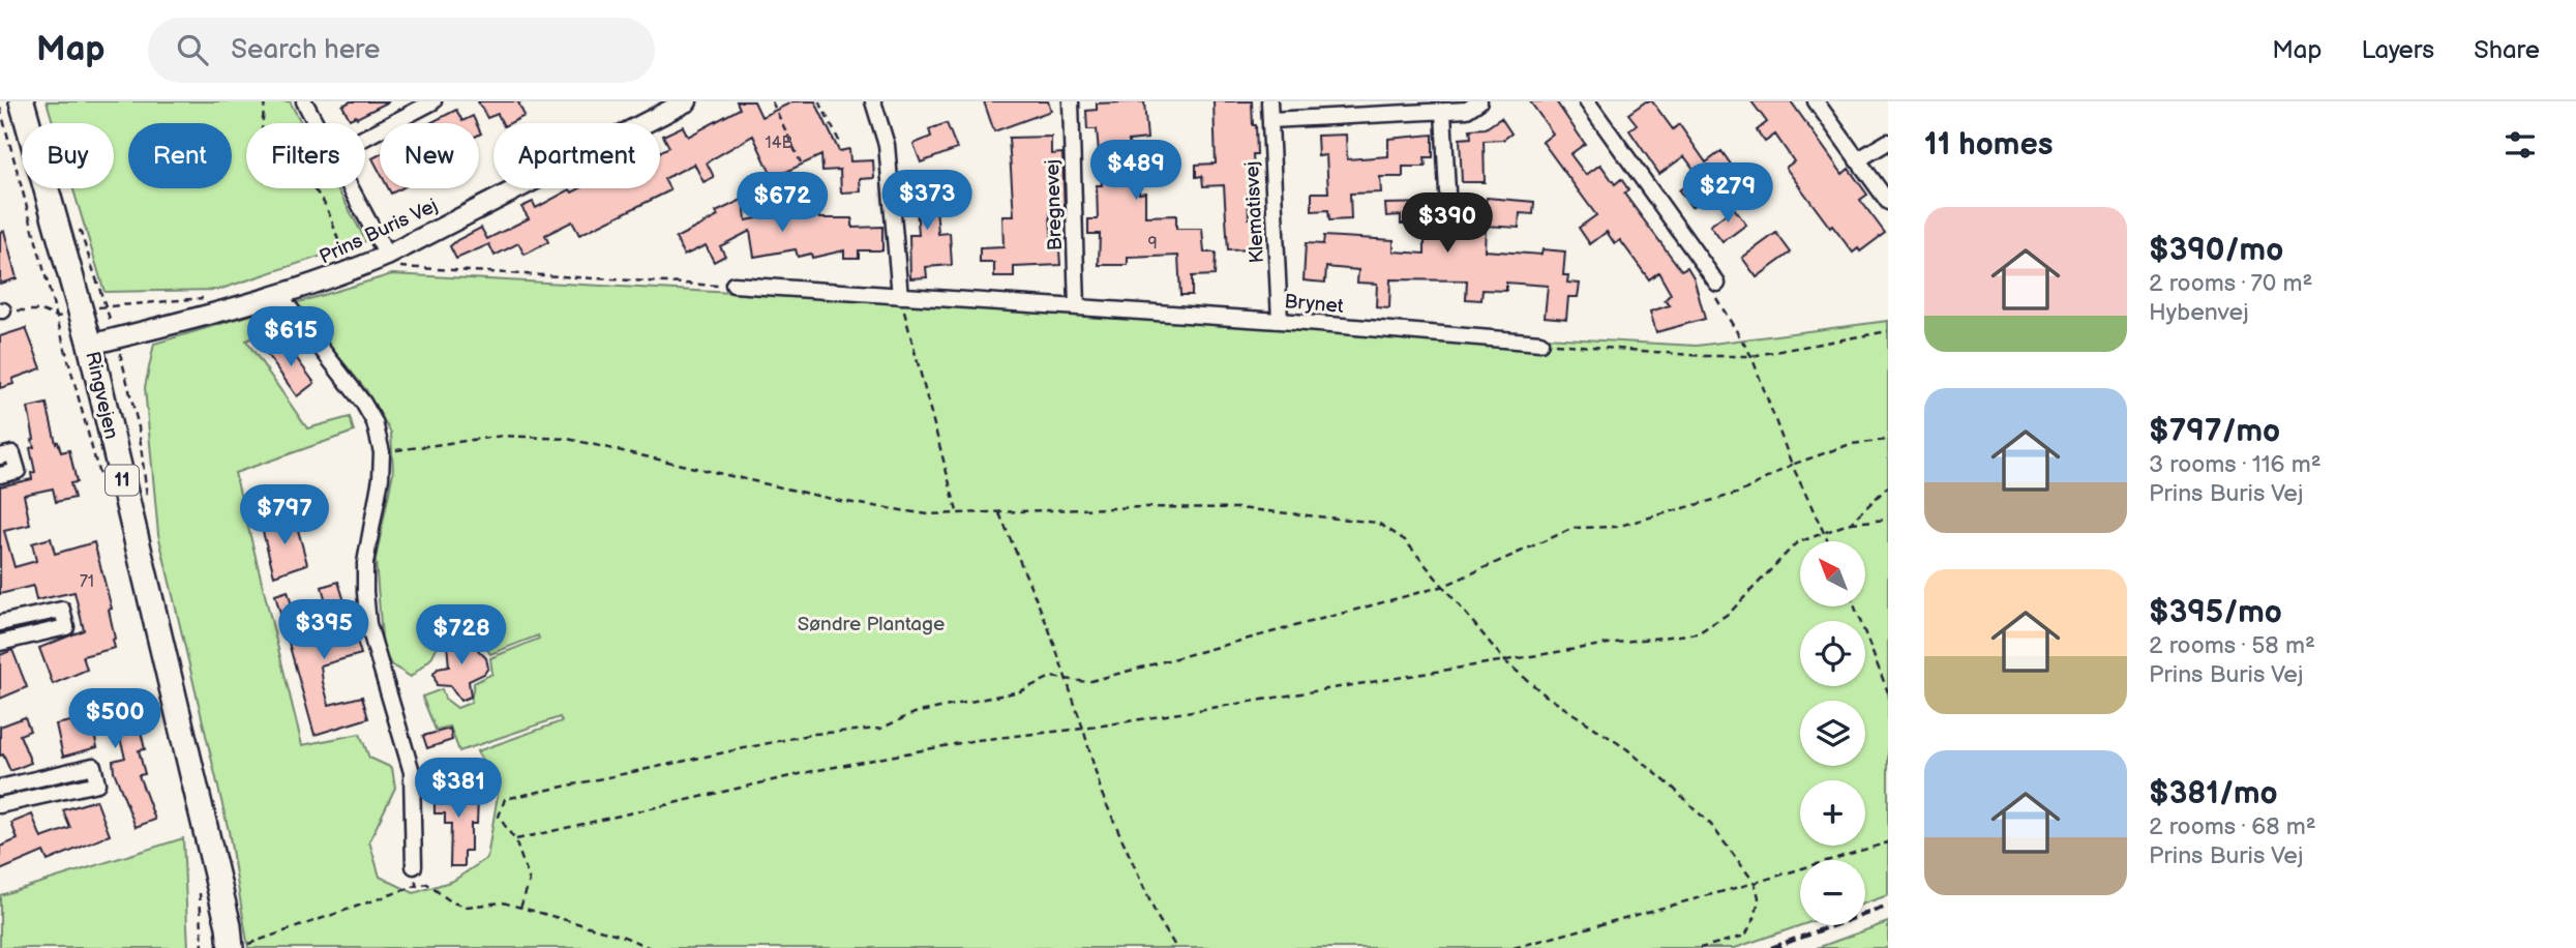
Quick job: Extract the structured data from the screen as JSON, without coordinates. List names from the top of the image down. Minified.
{"streets":{"main road":["Ringvejen","11"],"street":["Bregnevej","Klematisvej","Prins Buris Vej","Brynet"]},"crossings":[["Bregnevej","Brynet"],["Klematisvej","Brynet"],["Prins Buris Vej","Ringvejen"]],"parks":["Søndre Plantage"],"house_numbers":["14B","9","71"],"north":"top left","page":{"header":"Map","search":"Search here","nav":["Map","Layers","Share"],"heading":"11 homes","chip":["Buy","Rent","Filters","New","Apartment"],"price":["$489","$279","$373","$672","$390","$615","$797","$395","$728","$500","$381"],"list":[{"name":"$390/mo","note":"2 rooms · 70 m² · Hybenvej"},{"name":"$797/mo","note":"3 rooms · 116 m² · Prins Buris Vej"},{"name":"$395/mo","note":"2 rooms · 58 m² · Prins Buris Vej"},{"name":"$381/mo","note":"2 rooms · 68 m² · Prins Buris Vej"}],"map_buttons":["+","−"]}}
